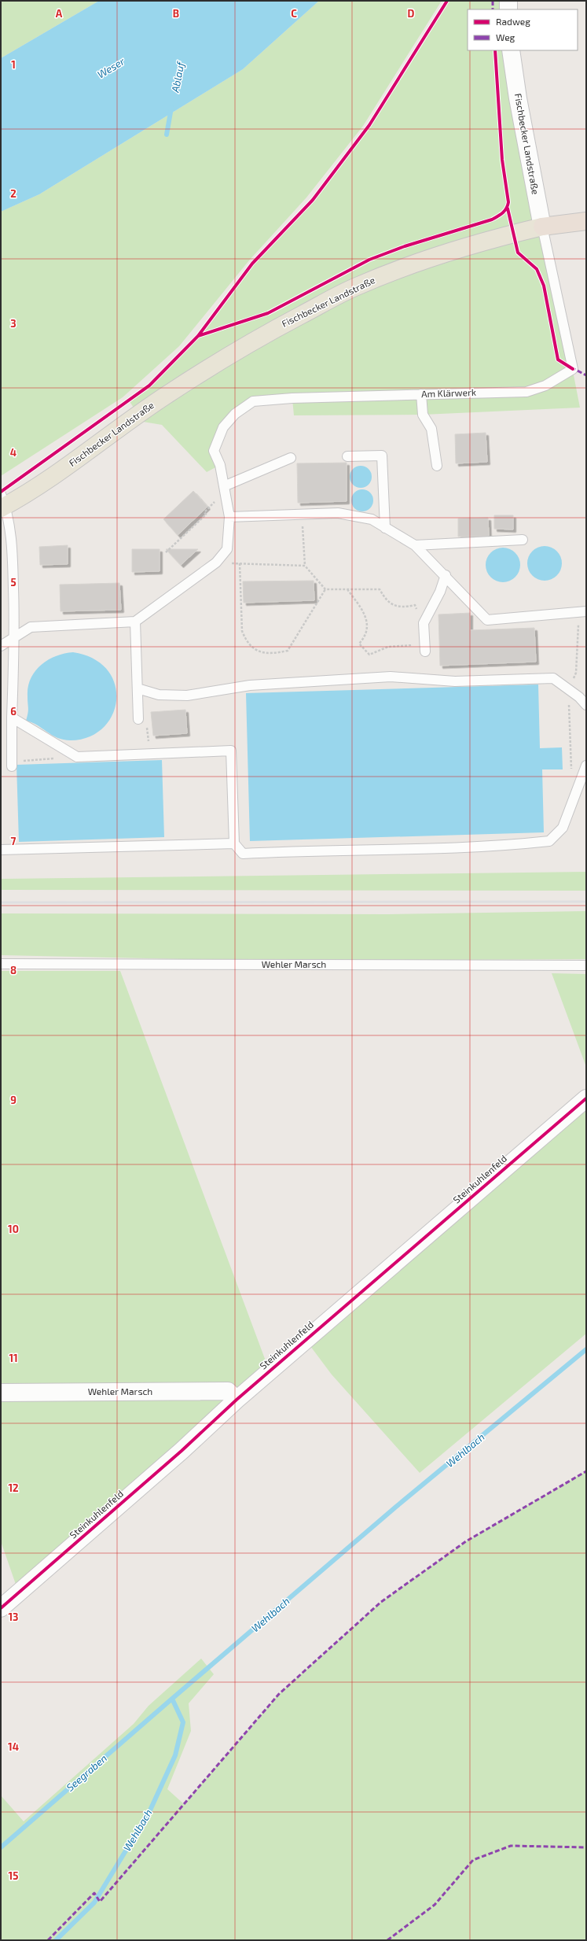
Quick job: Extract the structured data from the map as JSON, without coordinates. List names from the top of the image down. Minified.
{"streets":{"main road":["Fischbecker Landstraße"],"street":["Wehler Marsch","Steinkuhlenfeld"],"lane":["Am Klärwerk"]},"crossings":[["Fischbecker Landstraße","Am Klärwerk"],["Wehler Marsch","Steinkuhlenfeld"]],"water":["Weser","Ablauf","Wehlbach","Seegraben"],"legend":["Radweg","Weg"],"grid":{"columns":["A","B","C","D"],"rows":["1","2","3","4","5","6","7","8","9","10","11","12","13","14","15"]}}
